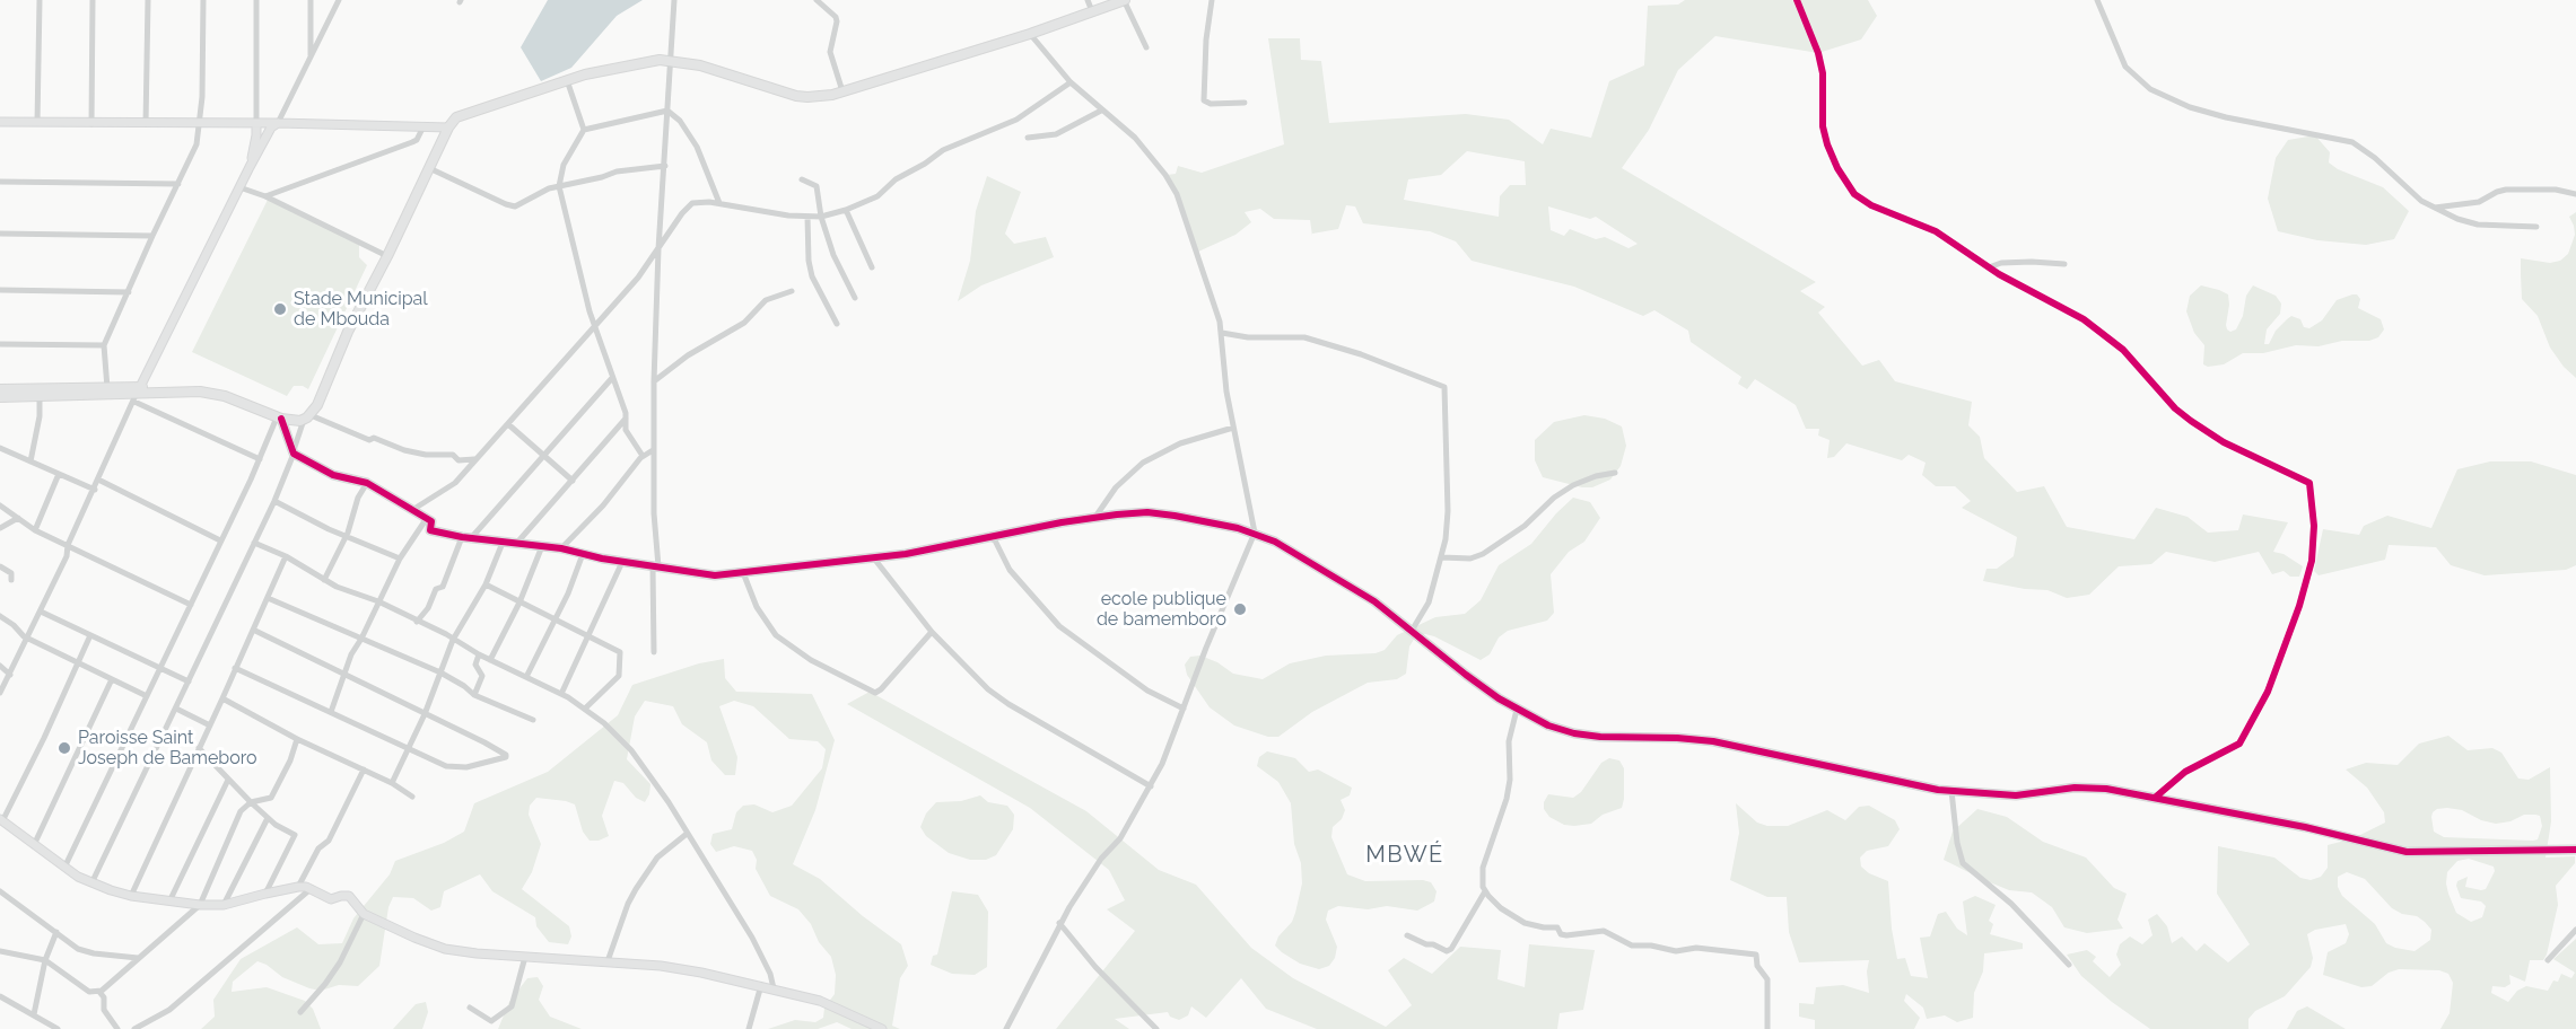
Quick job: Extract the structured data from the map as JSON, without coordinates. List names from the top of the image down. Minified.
{"districts":["MBWÉ"],"places":["Stade Municipal de Mbouda","ecole publique de bamemboro","Paroisse Saint Joseph de Bameboro"]}
